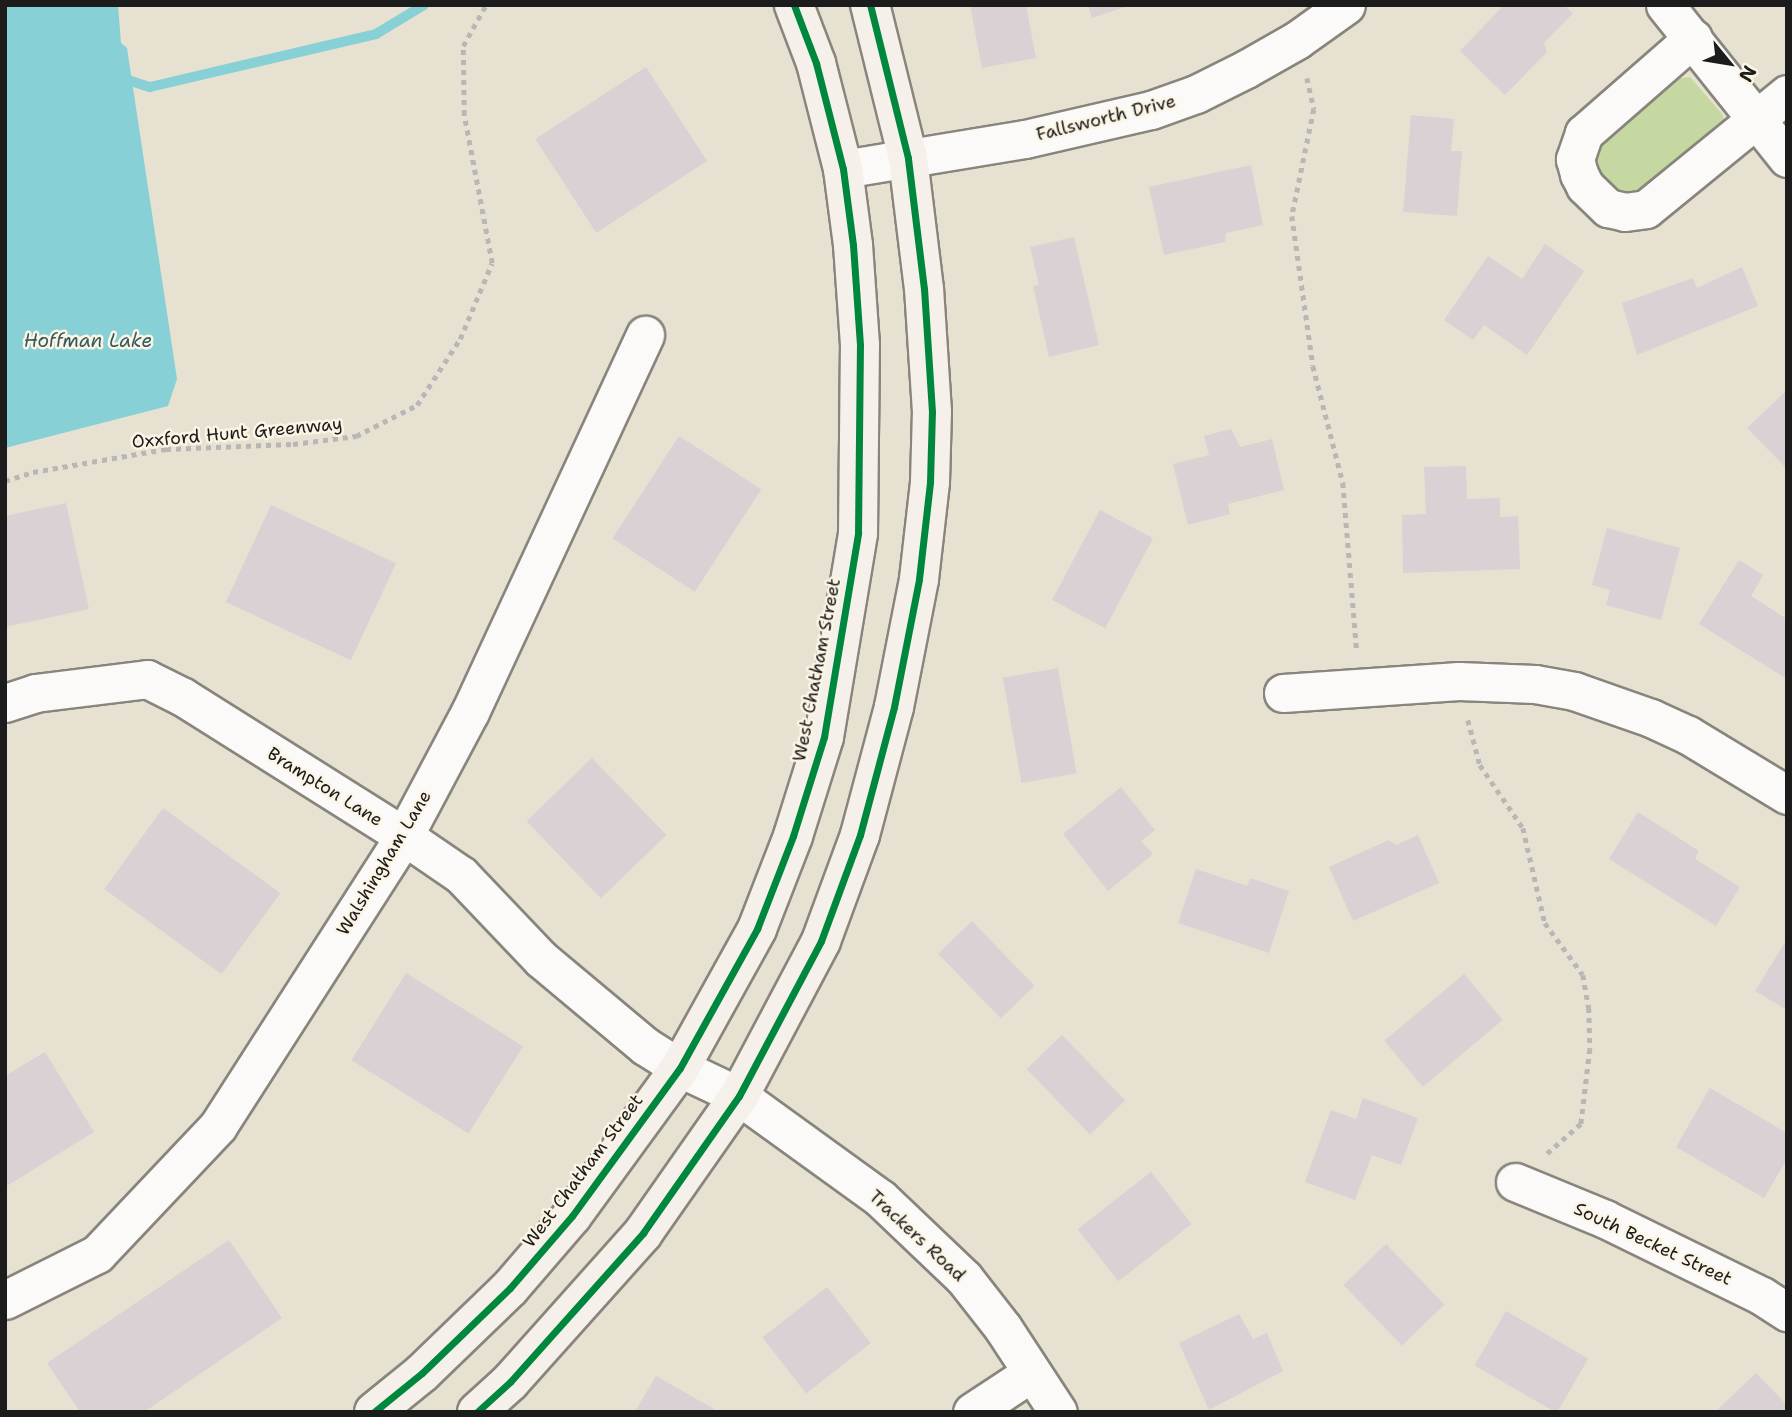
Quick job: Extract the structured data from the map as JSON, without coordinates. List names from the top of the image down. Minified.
{"streets":{"street":["Fallsworth Drive","West Chatham Street","Brampton Lane","Walshingham Lane","Trackers Road","South Becket Street"],"path":["Oxxford Hunt Greenway"]},"crossings":[["Fallsworth Drive","West Chatham Street"],["West Chatham Street","Brampton Lane"],["Brampton Lane","Walshingham Lane"],["Brampton Lane","Trackers Road"]],"water":["Hoffman Lake"],"north":"bottom right"}
